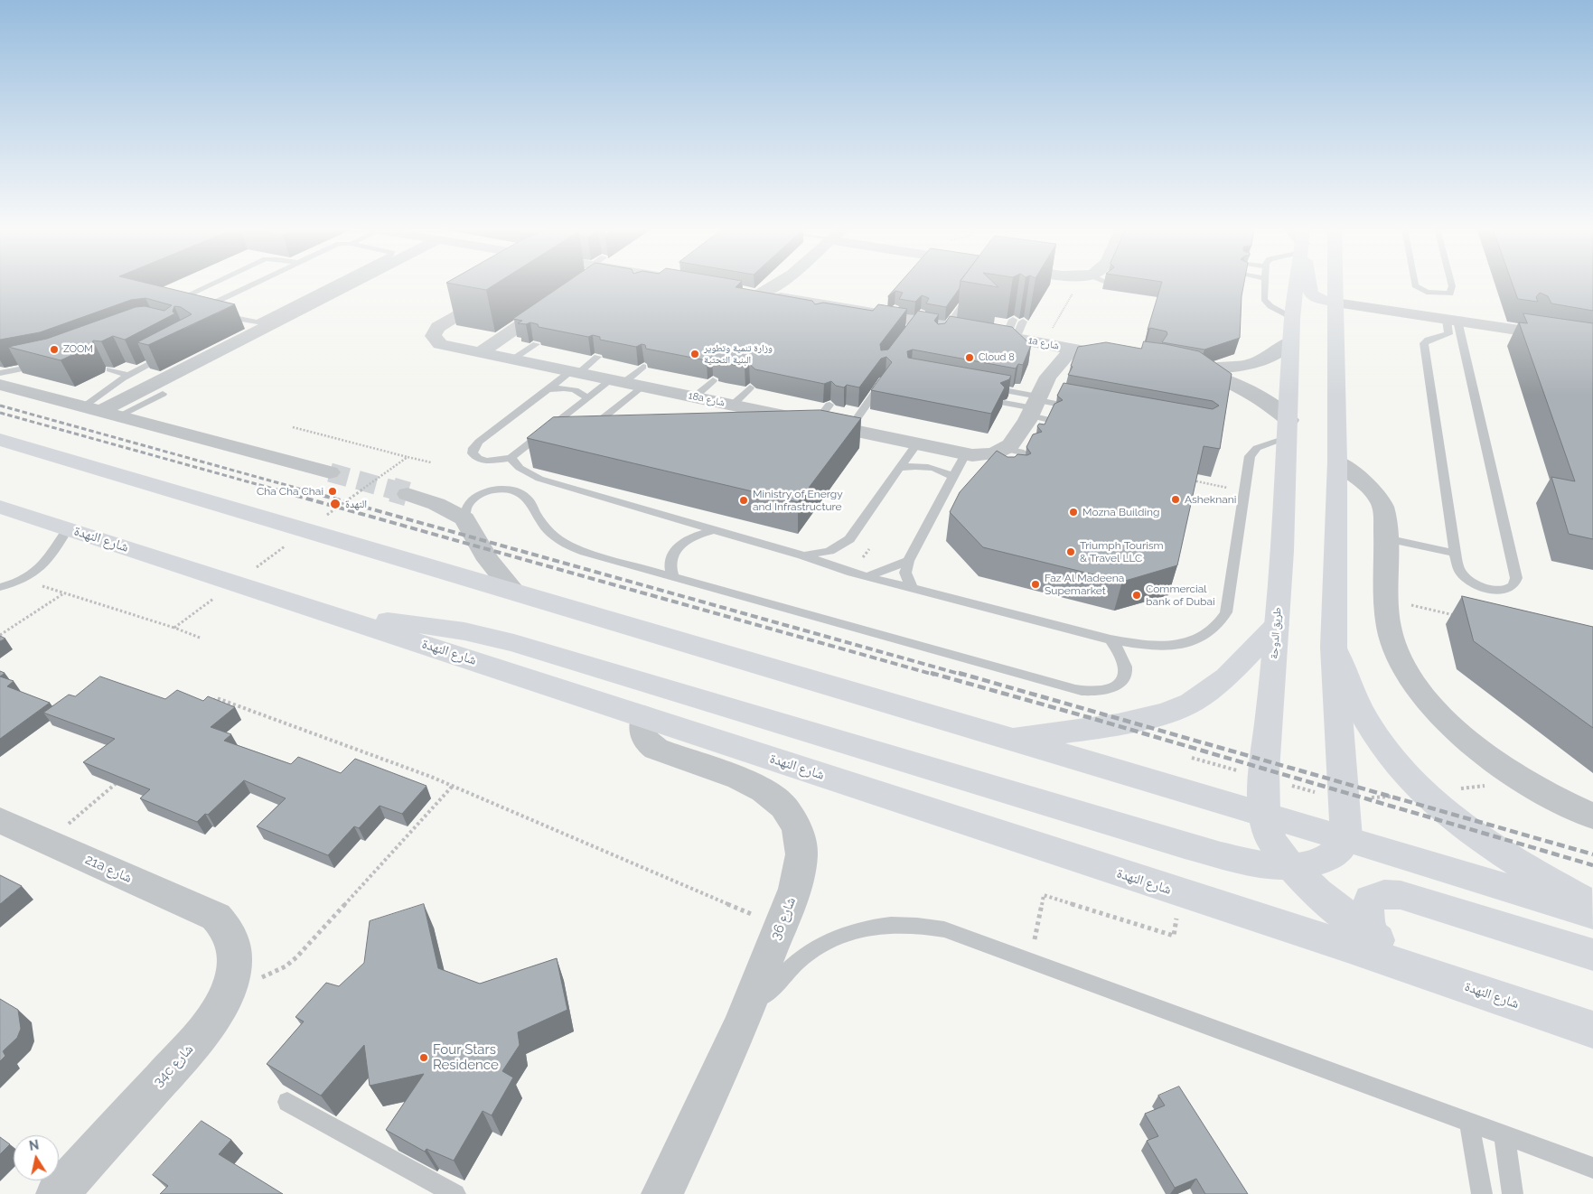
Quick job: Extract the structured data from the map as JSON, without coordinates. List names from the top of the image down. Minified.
{"streets":{"main road":["شارع النهدة","طريق الدوحة"],"street":["1a شارع","18a شارع","21a شارع","شارع 36","34c شارع"]},"crossings":[["شارع النهدة","طريق الدوحة"],["شارع النهدة","شارع 36"],["21a شارع","34c شارع"]],"places":["ZOOM","وزارة تنمية وتطوير البنية التحتية","Cloud 8","Cha Cha Chai","Asheknani","Ministry of Energy and Infrastructure","النهدة","Mozna Building","Triumph Tourism & Travel LLC","Faz Al Madeena Supemarket","Commercial bank of Dubai","Four Stars Residence"],"north":"top"}
